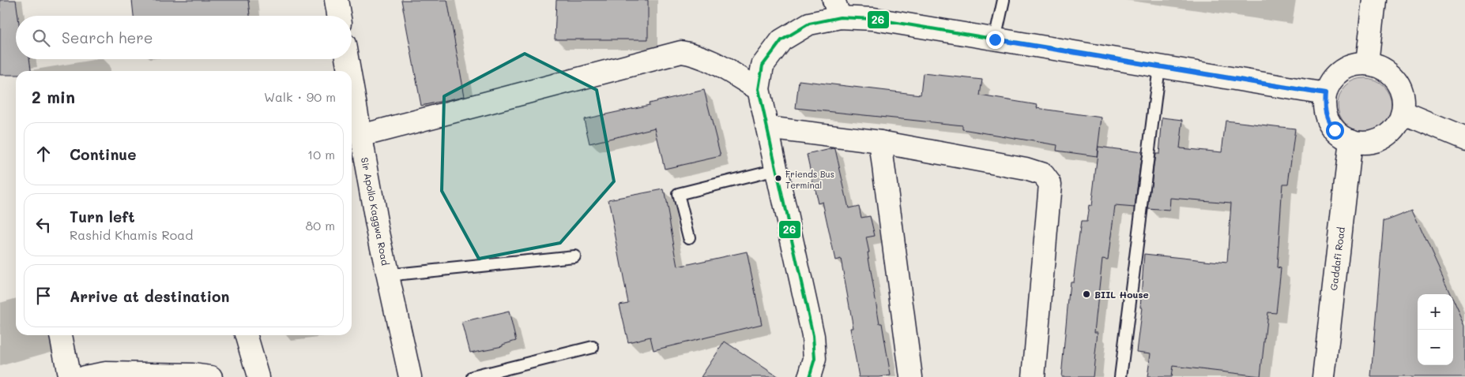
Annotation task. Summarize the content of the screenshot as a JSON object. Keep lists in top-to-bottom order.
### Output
{
  "streets": {
    "street": ["Sir Apollo Kaggwa Road", "Gaddafi Road"]
  },
  "places": ["Friends Bus Terminal", "BIIL House"],
  "lines": ["transit line 26"],
  "page": {
    "search": "Search here",
    "heading": ["2 min", "Walk · 90 m"],
    "list": [
      ["Continue", "10 m"],
      ["Turn left", "Rashid Khamis Road", "80 m"],
      "Arrive at destination"
    ],
    "map_buttons": ["+", "−"]
  }
}
